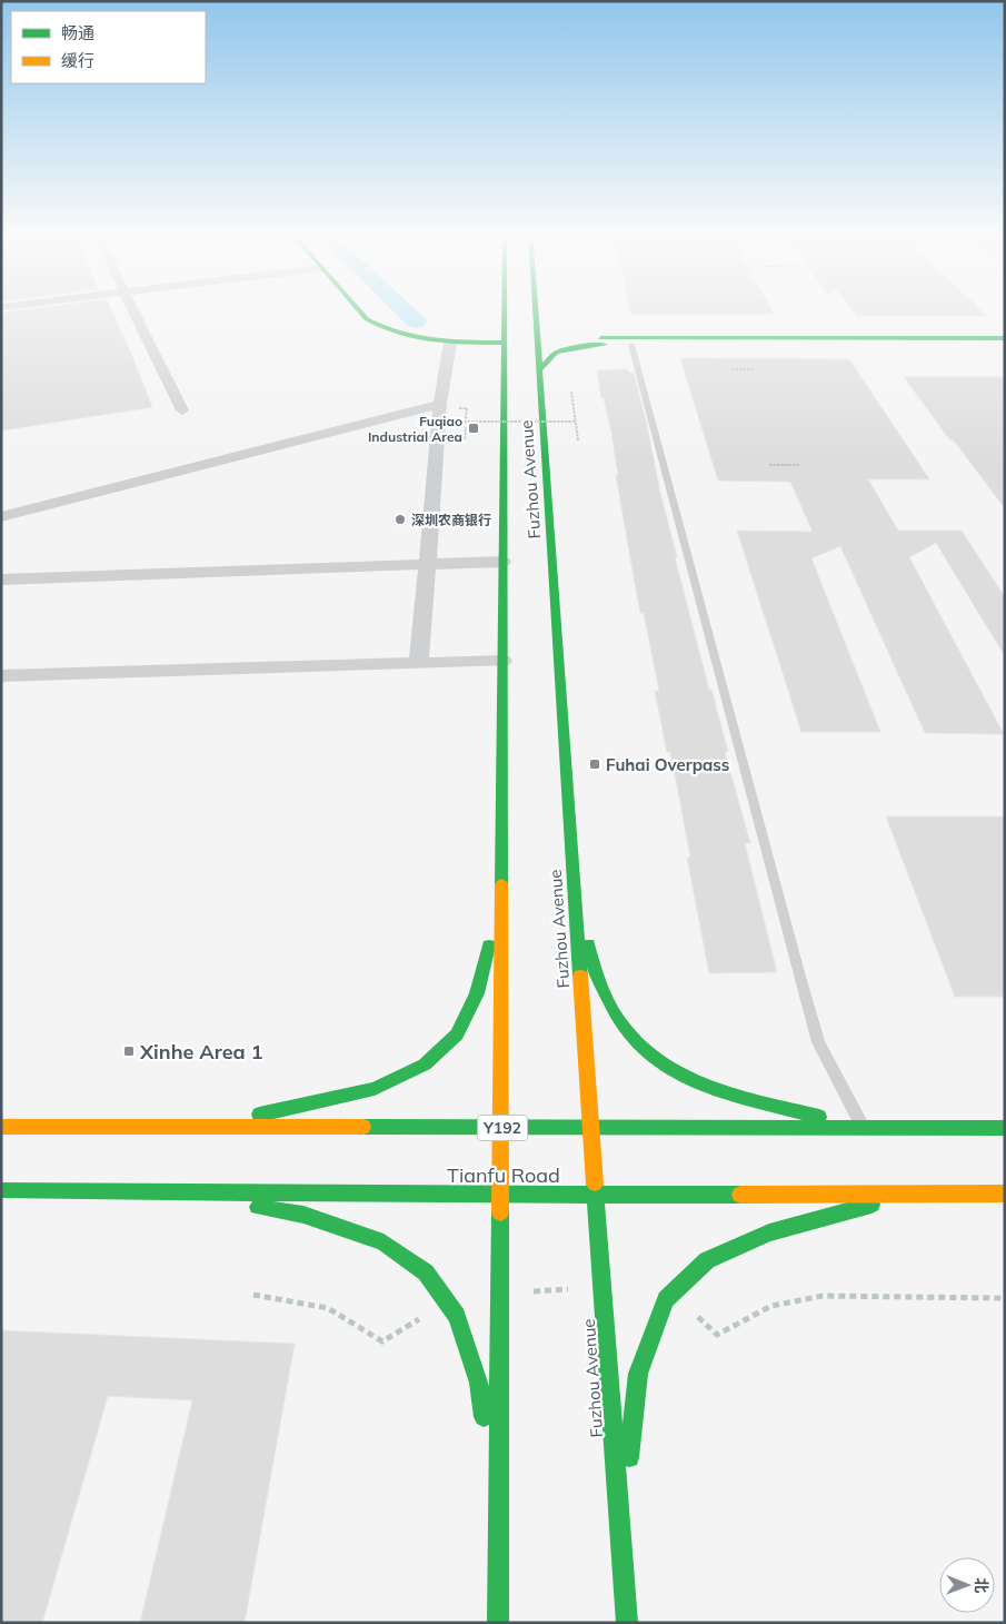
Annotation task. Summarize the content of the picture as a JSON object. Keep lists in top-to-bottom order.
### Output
{
  "streets": {
    "main road": ["Fuzhou Avenue", "Y192", "Tianfu Road"]
  },
  "crossings": [
    ["Fuzhou Avenue", "Y192"],
    ["Fuzhou Avenue", "Tianfu Road"]
  ],
  "places": {
    "transit": ["Fuqiao Industrial Area", "Fuhai Overpass", "Xinhe Area 1"],
    "other": ["深圳农商银行"]
  },
  "legend": ["畅通", "缓行"],
  "north": "right"
}
